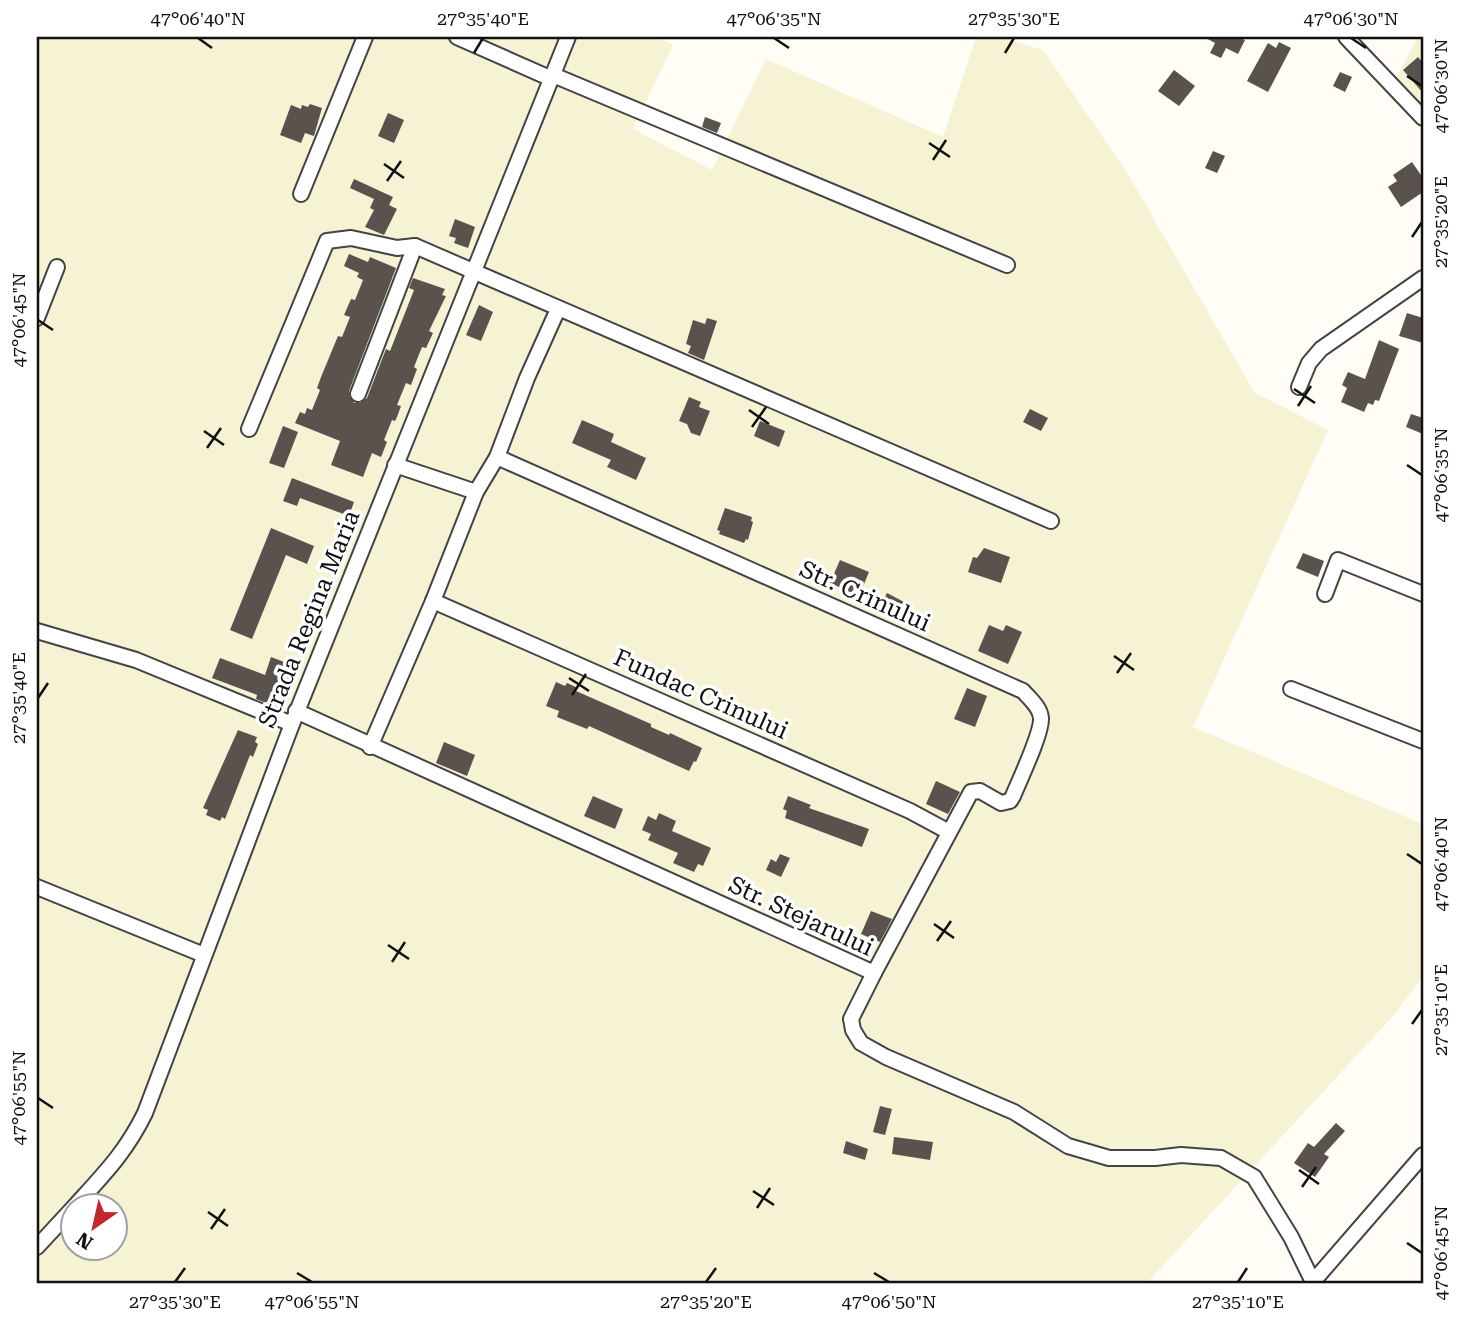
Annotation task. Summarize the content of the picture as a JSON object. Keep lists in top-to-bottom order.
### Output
{
  "streets": {
    "street": [
      "Str. Crinului",
      "Strada Regina Maria",
      "Fundac Crinului",
      "Str. Stejarului"
    ]
  },
  "crossings": [
    ["Str. Crinului", "Fundac Crinului"],
    ["Strada Regina Maria", "Str. Stejarului"]
  ],
  "north": "bottom left",
  "coordinates": [
    "47°06'40\"N",
    "27°35'40\"E",
    "47°06'35\"N",
    "27°35'30\"E",
    "47°06'30\"N",
    "27°35'20\"E",
    "47°06'45\"N",
    "27°35'10\"E",
    "47°06'55\"N",
    "47°06'50\"N"
  ]
}
